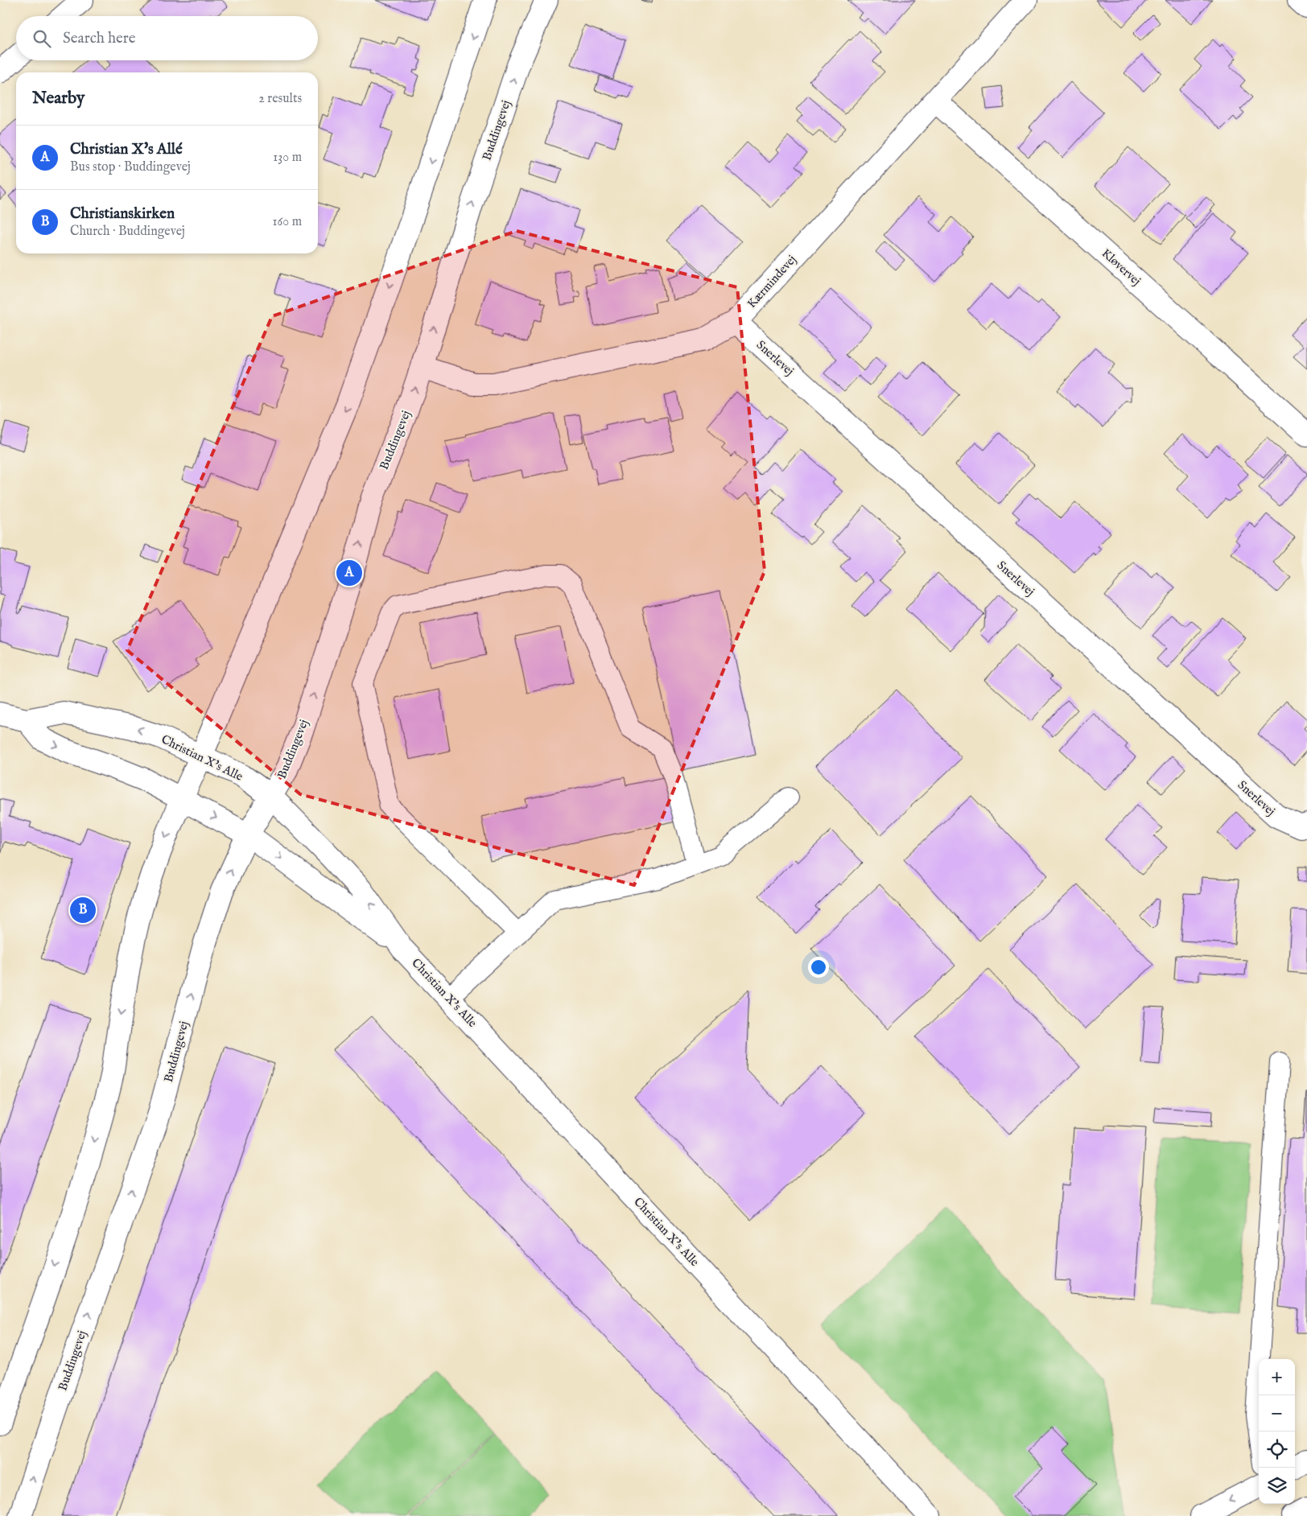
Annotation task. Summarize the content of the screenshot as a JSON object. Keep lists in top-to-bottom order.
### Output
{
  "streets": {
    "street": [
      "Buddingevej",
      "Kløvervej",
      "Kærmindevej",
      "Snerlevej",
      "Christian X's Alle"
    ]
  },
  "crossings": [
    ["Buddingevej", "Kærmindevej"],
    ["Buddingevej", "Christian X's Alle"],
    ["Kløvervej", "Kærmindevej"],
    ["Kærmindevej", "Snerlevej"]
  ],
  "page": {
    "search": "Search here",
    "heading": ["Nearby", "2 results"],
    "list": [
      {
        "mark": "A",
        "name": "Christian X's Allé",
        "note": "Bus stop · Buddingevej",
        "value": "130 m"
      },
      {
        "mark": "B",
        "name": "Christianskirken",
        "note": "Church · Buddingevej",
        "value": "160 m"
      }
    ],
    "pins": ["A", "B"],
    "map_buttons": ["+", "−"]
  }
}
